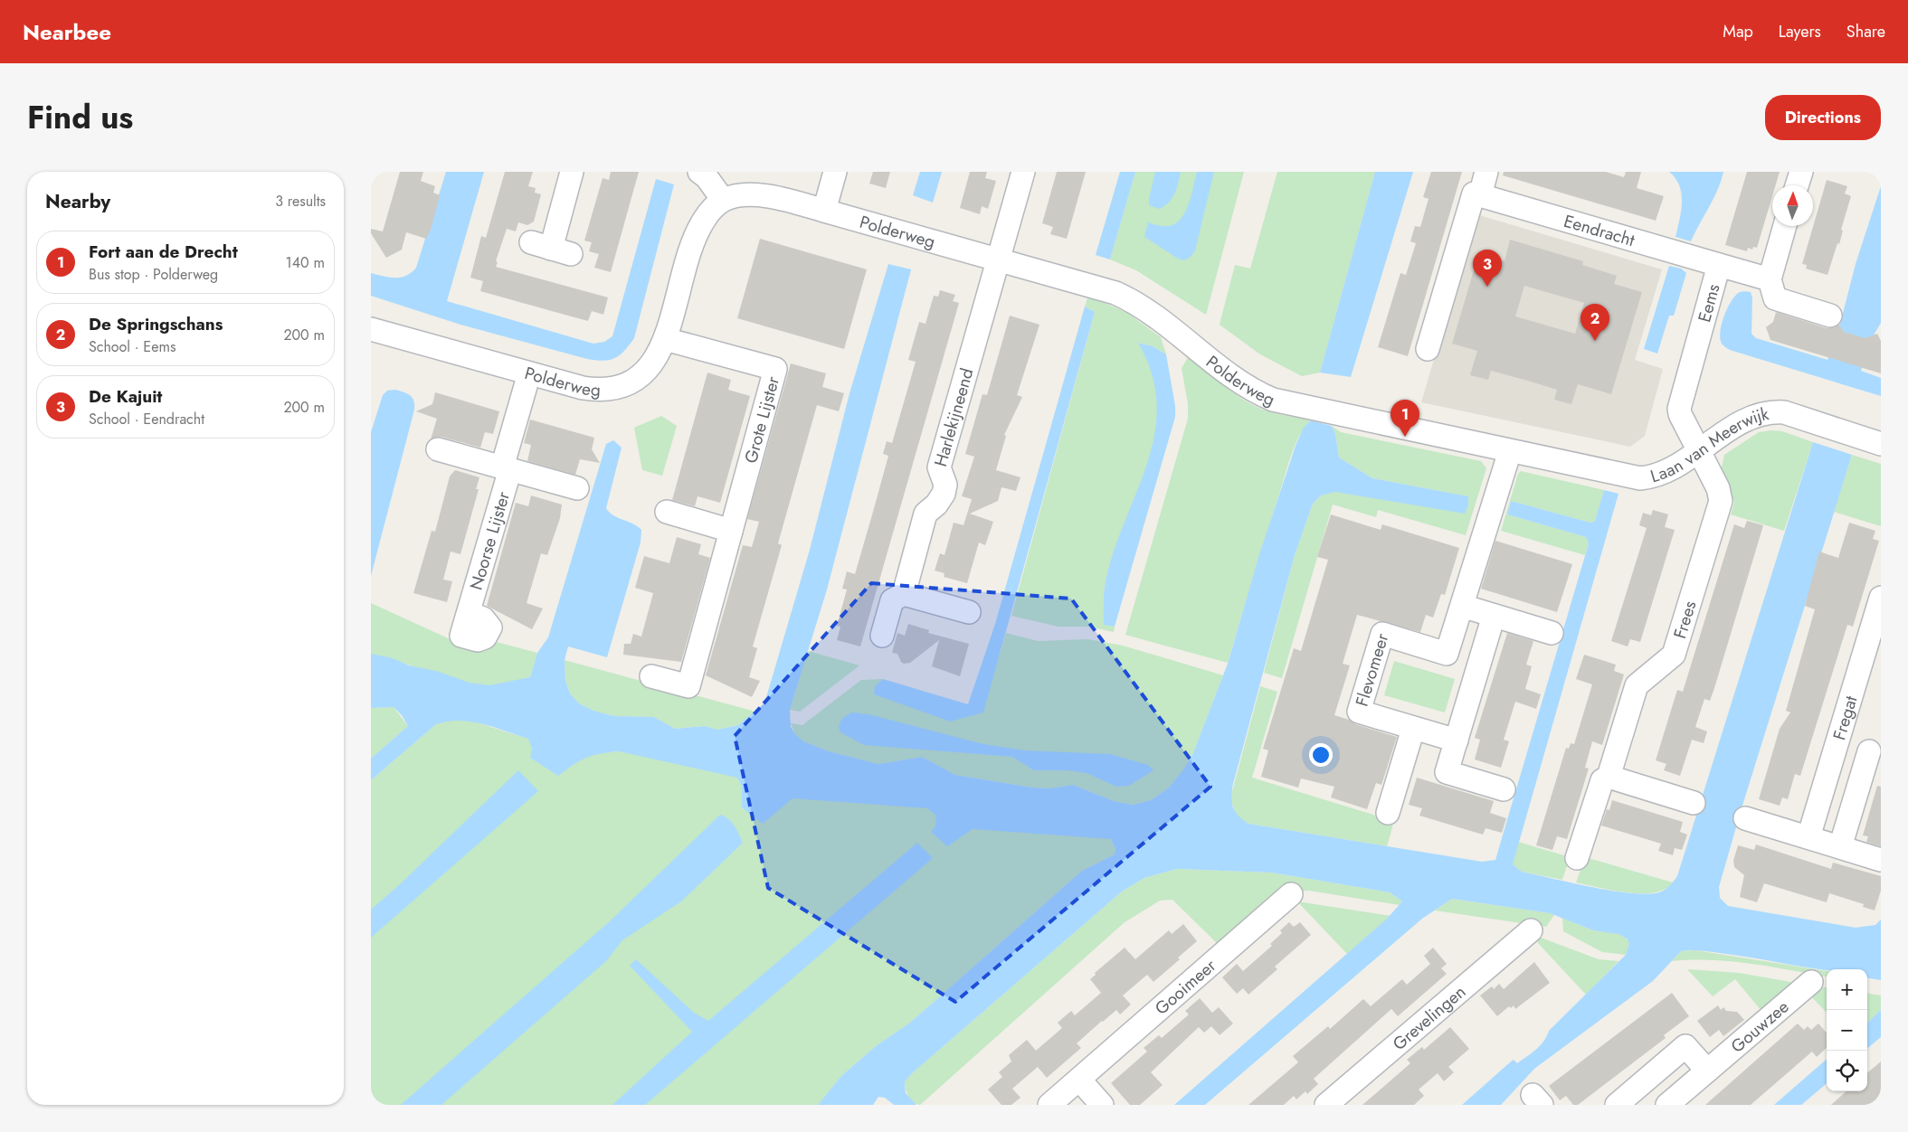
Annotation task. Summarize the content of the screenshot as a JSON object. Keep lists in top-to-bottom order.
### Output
{
  "streets": {
    "street": [
      "Eendracht",
      "Polderweg",
      "Eems",
      "Harlekijneend",
      "Grote Lijster",
      "Laan van Meerwijk",
      "Noorse Lijster",
      "Frees",
      "Flevomeer",
      "Fregat",
      "Gooimeer",
      "Grevelingen",
      "Gouwzee"
    ]
  },
  "crossings": [
    ["Eendracht", "Eems"],
    ["Polderweg", "Harlekijneend"],
    ["Polderweg", "Grote Lijster"],
    ["Polderweg", "Laan van Meerwijk"],
    ["Polderweg", "Noorse Lijster"],
    ["Polderweg", "Flevomeer"],
    ["Eems", "Laan van Meerwijk"],
    ["Eems", "Frees"],
    ["Laan van Meerwijk", "Frees"],
    ["Laan van Meerwijk", "Flevomeer"]
  ],
  "north": "top",
  "page": {
    "header": "Nearbee",
    "nav": ["Map", "Layers", "Share"],
    "title": "Find us",
    "buttons": "Directions",
    "heading": ["Nearby", "3 results"],
    "list": [
      {
        "mark": "1",
        "name": "Fort aan de Drecht",
        "note": "Bus stop · Polderweg",
        "value": "140 m"
      },
      {
        "mark": "2",
        "name": "De Springschans",
        "note": "School · Eems",
        "value": "200 m"
      },
      {
        "mark": "3",
        "name": "De Kajuit",
        "note": "School · Eendracht",
        "value": "200 m"
      }
    ],
    "pins": ["3", "2", "1"],
    "map_buttons": ["+", "−"]
  }
}
